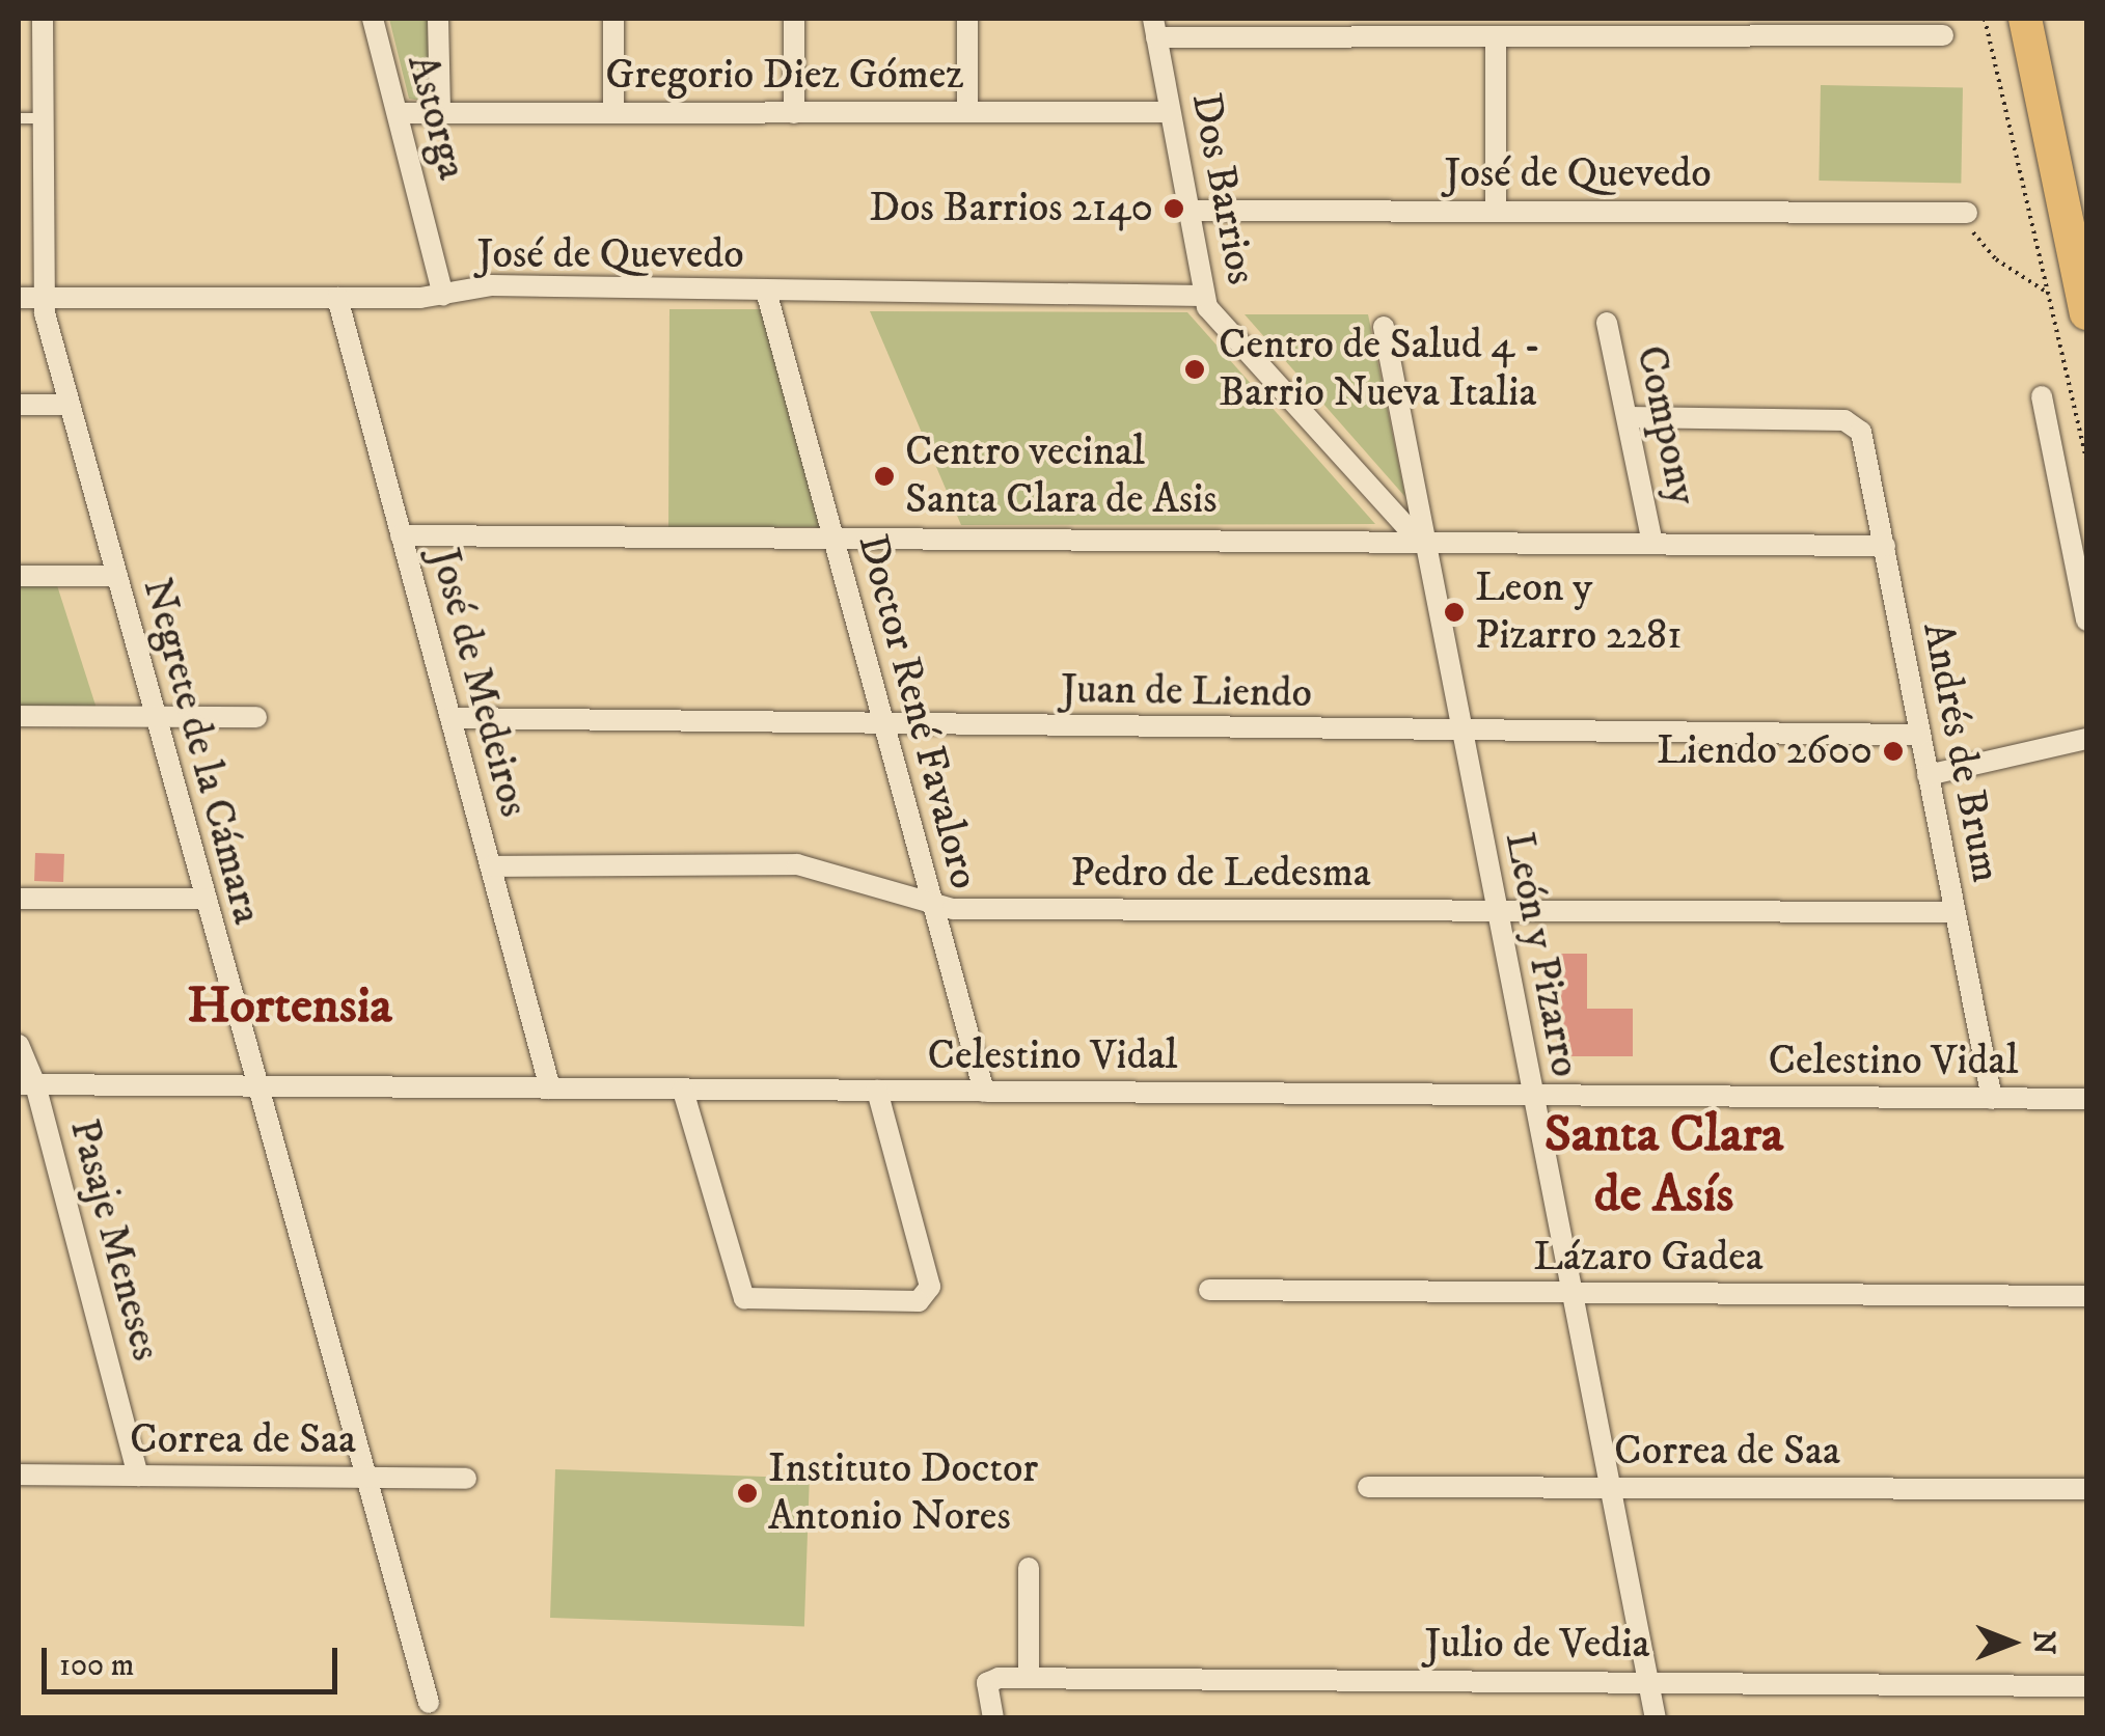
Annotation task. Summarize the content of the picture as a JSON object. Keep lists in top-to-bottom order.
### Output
{
  "streets": {
    "street": [
      "Gregorio Diez Gómez",
      "Astorga",
      "José de Quevedo",
      "Dos Barrios",
      "Compony",
      "José de Medeiros",
      "Juan de Liendo",
      "Doctor René Favaloro",
      "Negrete de la Cámara",
      "Andrés de Brum",
      "Pedro de Ledesma",
      "León y Pizarro",
      "Celestino Vidal",
      "Pasaje Meneses",
      "Lázaro Gadea",
      "Correa de Saa",
      "Julio de Vedia"
    ]
  },
  "crossings": [
    ["Gregorio Diez Gómez", "Astorga"],
    ["Gregorio Diez Gómez", "Dos Barrios"],
    ["Astorga", "José de Quevedo"],
    ["José de Quevedo", "Dos Barrios"],
    ["José de Quevedo", "José de Medeiros"],
    ["José de Quevedo", "Doctor René Favaloro"],
    ["José de Quevedo", "Negrete de la Cámara"],
    ["Dos Barrios", "León y Pizarro"],
    ["Compony", "Andrés de Brum"],
    ["José de Medeiros", "Juan de Liendo"],
    ["José de Medeiros", "Pedro de Ledesma"],
    ["José de Medeiros", "Celestino Vidal"],
    ["Juan de Liendo", "Doctor René Favaloro"],
    ["Juan de Liendo", "Andrés de Brum"],
    ["Juan de Liendo", "León y Pizarro"],
    ["Doctor René Favaloro", "Pedro de Ledesma"],
    ["Doctor René Favaloro", "Celestino Vidal"],
    ["Negrete de la Cámara", "Celestino Vidal"],
    ["Negrete de la Cámara", "Correa de Saa"],
    ["Andrés de Brum", "Pedro de Ledesma"],
    ["Andrés de Brum", "Celestino Vidal"],
    ["Pedro de Ledesma", "León y Pizarro"],
    ["León y Pizarro", "Celestino Vidal"],
    ["León y Pizarro", "Lázaro Gadea"],
    ["León y Pizarro", "Correa de Saa"],
    ["León y Pizarro", "Julio de Vedia"],
    ["Celestino Vidal", "Pasaje Meneses"],
    ["Pasaje Meneses", "Correa de Saa"]
  ],
  "districts": ["Hortensia", "Santa Clara de Asís"],
  "places": [
    "Dos Barrios 2140",
    "Centro de Salud 4 - Barrio Nueva Italia",
    "Centro vecinal Santa Clara de Asis",
    "Leon y Pizarro 2281",
    "Liendo 2600",
    "Instituto Doctor Antonio Nores"
  ],
  "scale_bar": "100 m",
  "north": "right"
}
